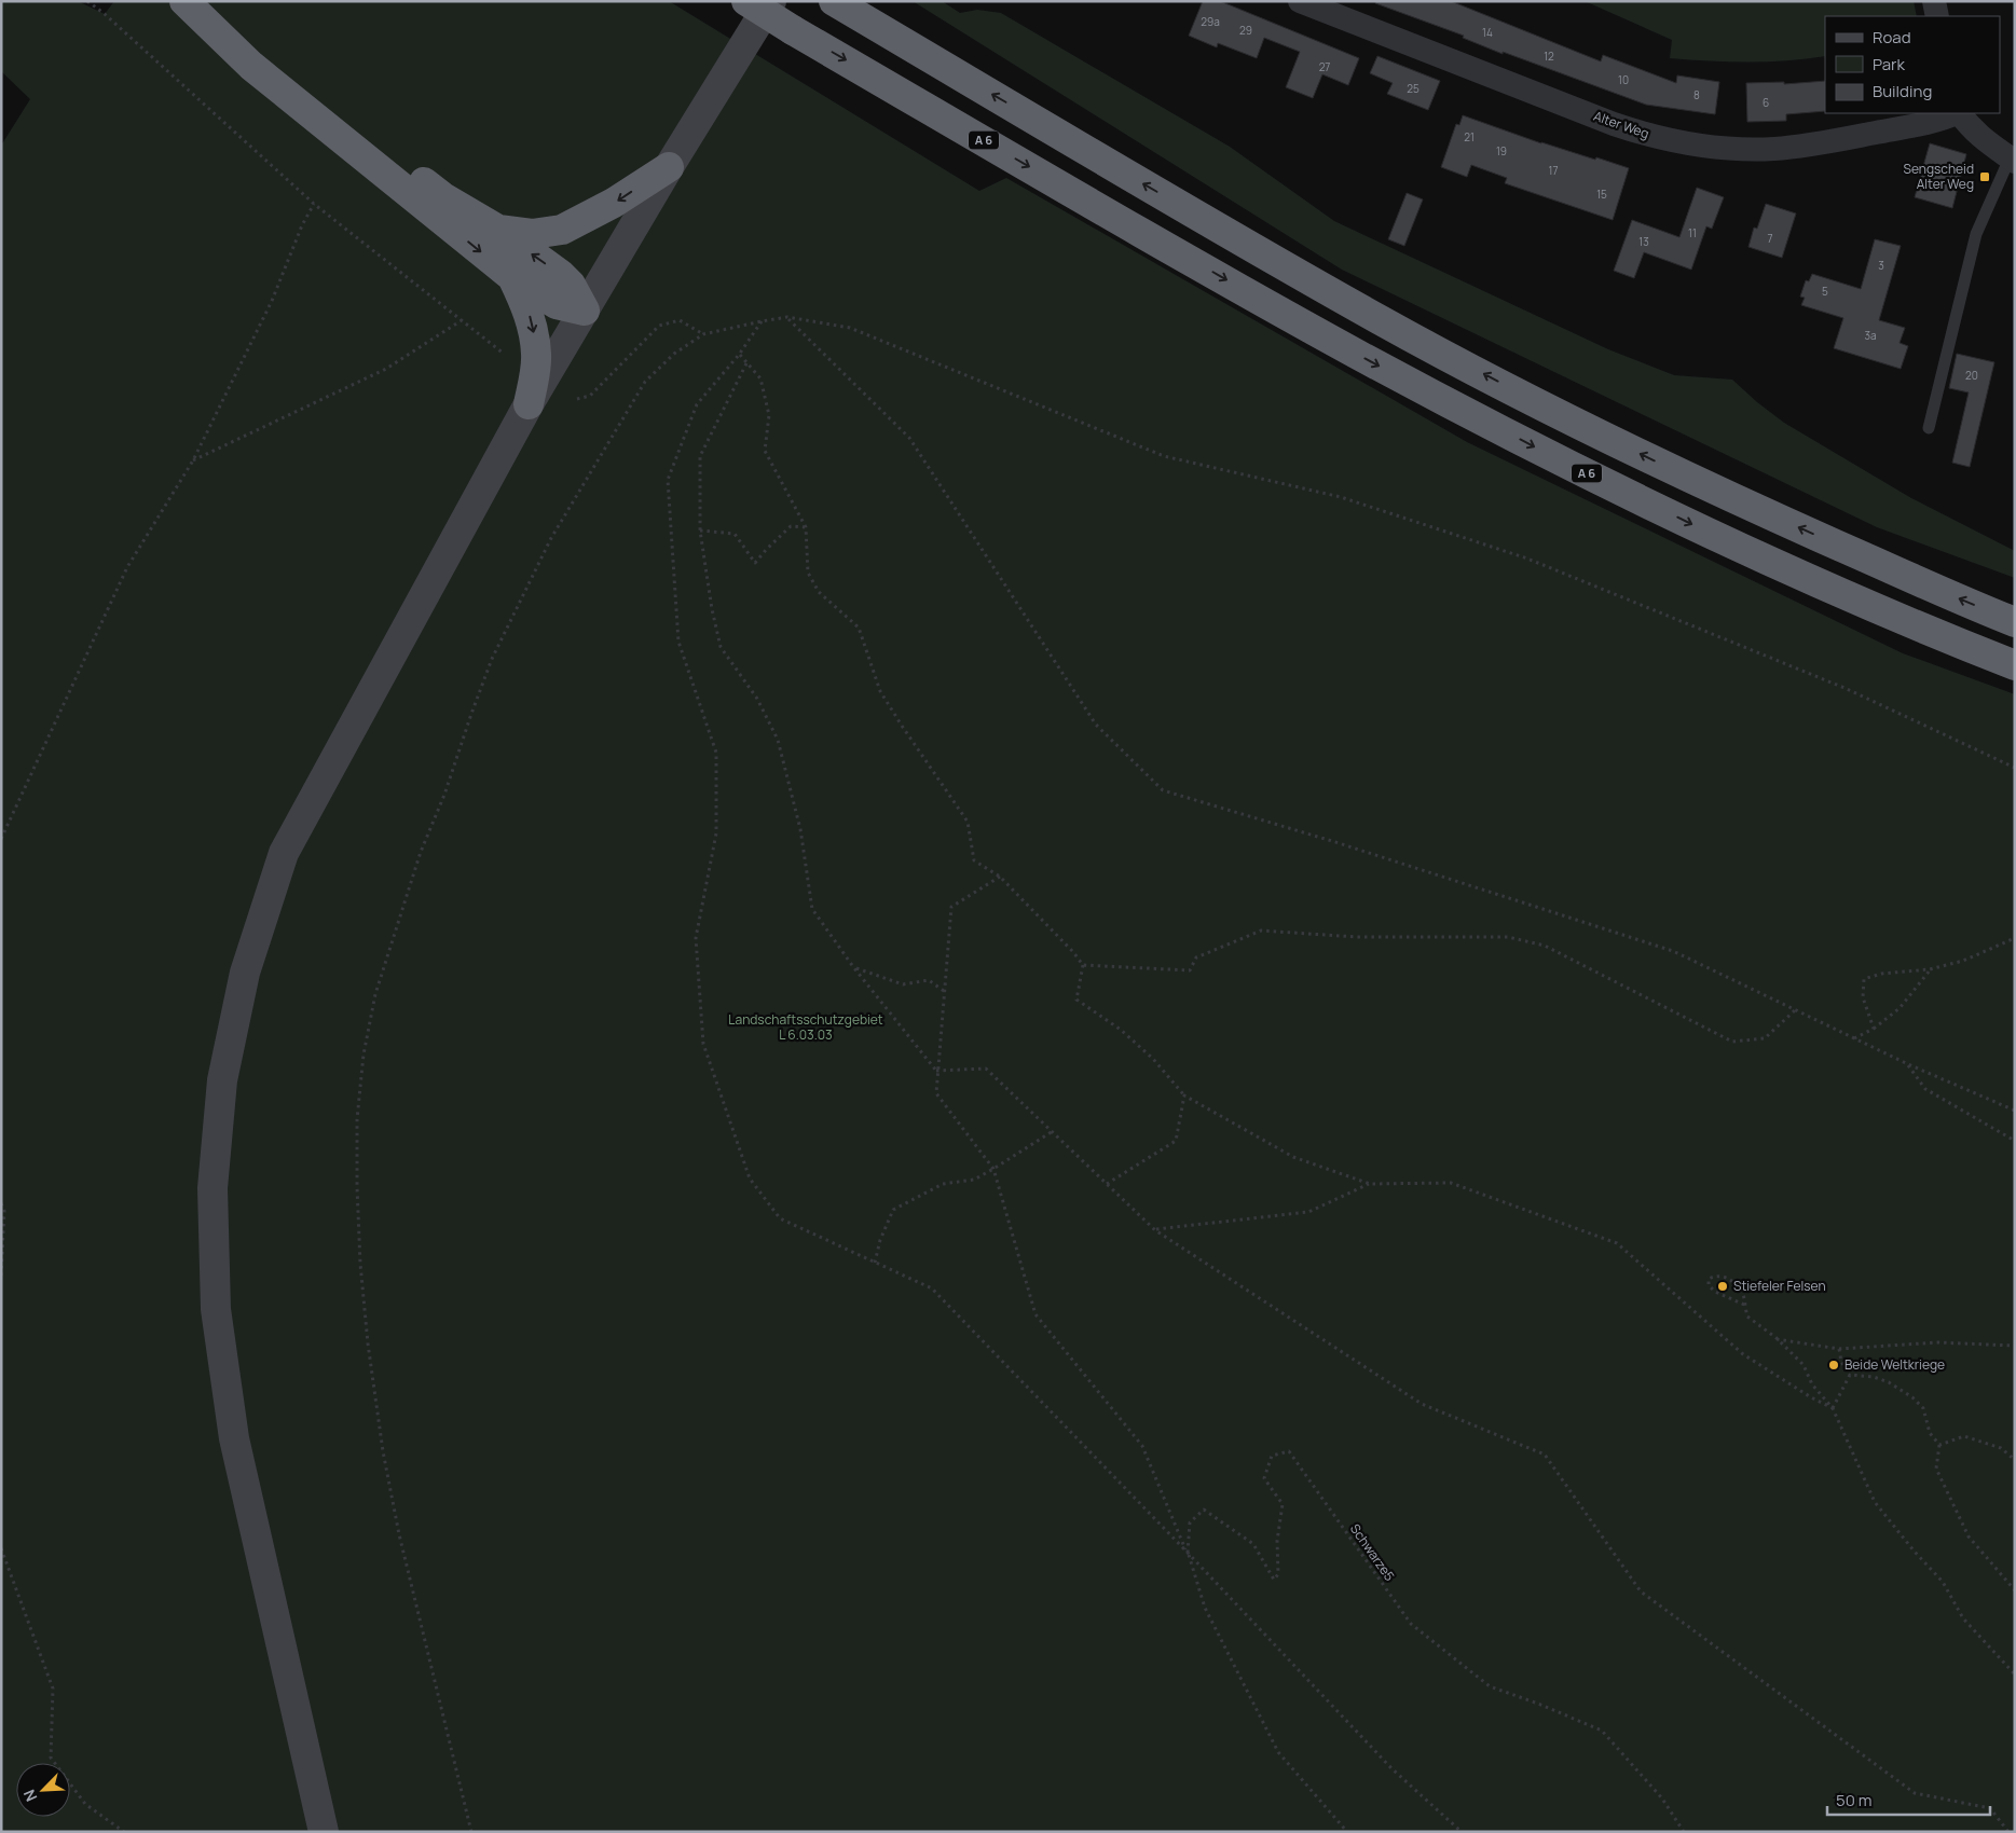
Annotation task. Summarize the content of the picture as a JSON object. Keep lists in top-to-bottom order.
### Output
{
  "streets": {
    "highway": ["A 6"],
    "street": ["Alter Weg"],
    "path": ["Schwarze5"]
  },
  "parks": ["Landschaftsschutzgebiet L 6.03.03"],
  "places": {
    "transit": ["Sengscheid Alter Weg"],
    "other": ["Stiefeler Felsen", "Beide Weltkriege"]
  },
  "house_numbers": [
    "29a",
    "29",
    "14",
    "12",
    "27",
    "10",
    "25",
    "8",
    "6",
    "21",
    "19",
    "17",
    "15",
    "11",
    "7",
    "13",
    "3",
    "5",
    "3a",
    "20"
  ],
  "legend": ["Road", "Park", "Building"],
  "scale_bar": "50 m",
  "north": "bottom left"
}
